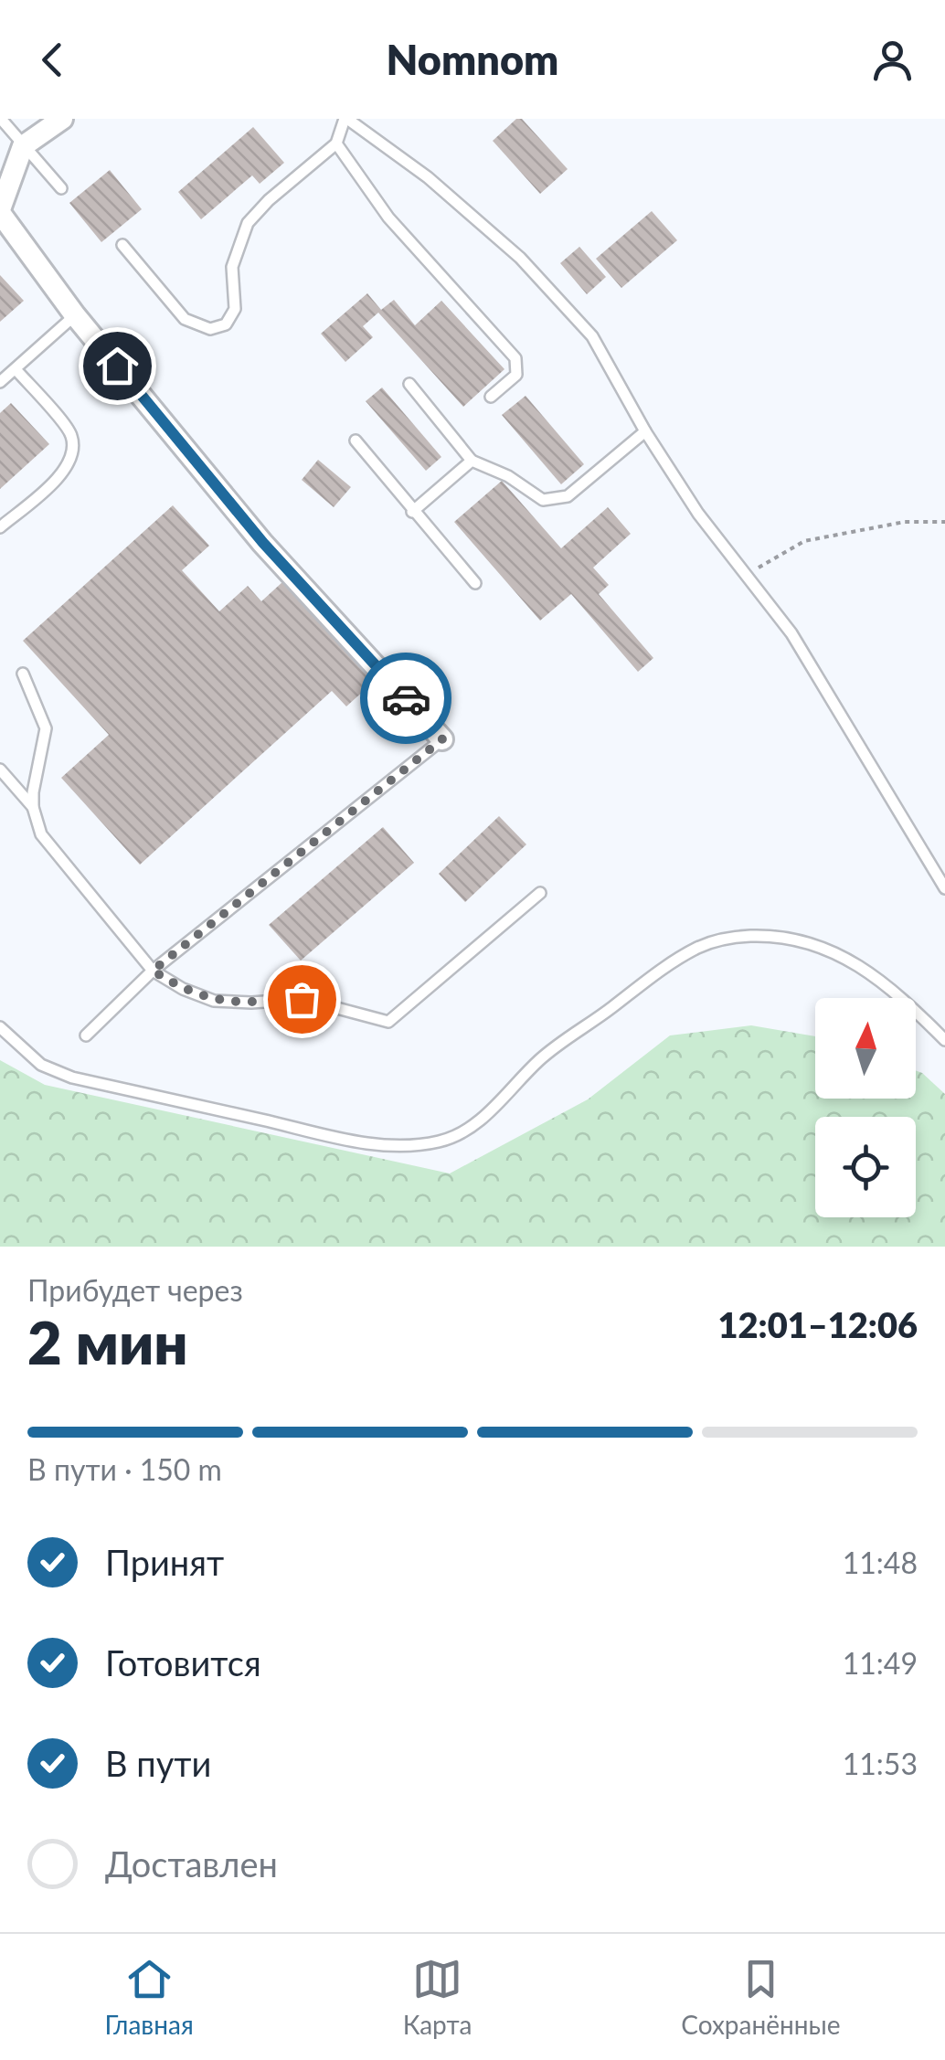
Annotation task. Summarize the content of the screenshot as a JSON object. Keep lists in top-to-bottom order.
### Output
{
  "north": "top",
  "page": {
    "header": "Nomnom",
    "heading": ["2 мин", "Прибудет через", "12:01–12:06"],
    "bar": "В пути · 150 m",
    "list": [
      ["Принят", "11:48"],
      ["Готовится", "11:49"],
      ["В пути", "11:53"],
      "Доставлен"
    ],
    "tabs": ["Главная", "Карта", "Сохранённые"]
  }
}
